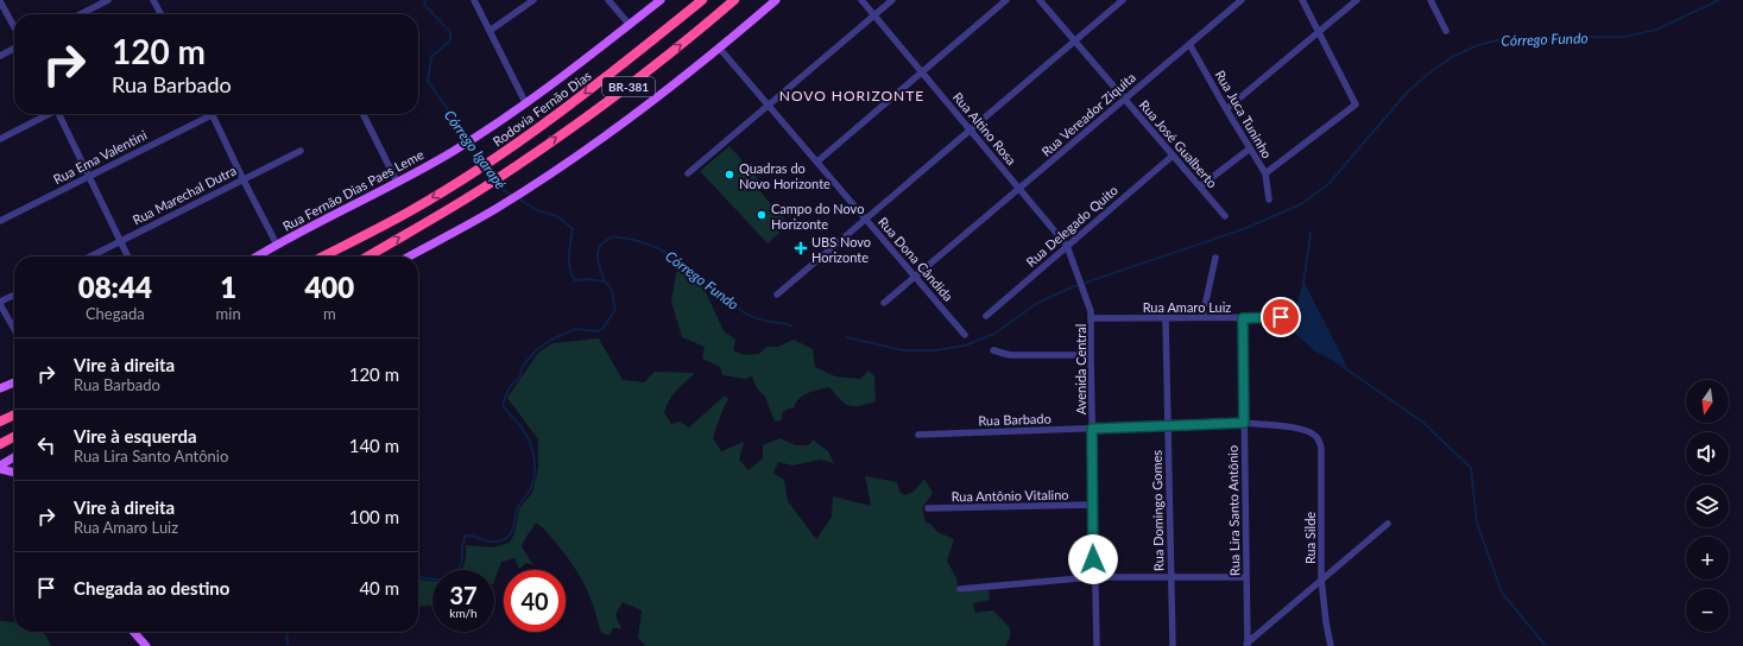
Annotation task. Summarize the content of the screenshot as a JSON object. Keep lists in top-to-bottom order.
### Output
{
  "streets": {
    "highway": ["BR-381", "Rodovia Fernão Dias"],
    "main road": ["Rua Fernão Dias Paes Leme"],
    "street": [
      "Rua Vereador Ziquita",
      "Rua Juca Tuninho",
      "Rua Altino Rosa",
      "Rua José Gualberto",
      "Rua Ema Valentini",
      "Rua Marechal Dutra",
      "Rua Delegado Quito",
      "Rua Dona Cândida",
      "Rua Amaro Luiz",
      "Avenida Central",
      "Rua Barbado",
      "Rua Antônio Vitalino",
      "Rua Domingo Gomes",
      "Rua Lira Santo Antônio",
      "Rua Silde"
    ]
  },
  "crossings": [
    ["Rua Vereador Ziquita", "Rua Juca Tuninho"],
    ["Rua Vereador Ziquita", "Rua Altino Rosa"],
    ["Rua Vereador Ziquita", "Rua José Gualberto"],
    ["Rua Vereador Ziquita", "Rua Dona Cândida"],
    ["Rua Altino Rosa", "Rua Delegado Quito"],
    ["Rua Altino Rosa", "Avenida Central"],
    ["Rua José Gualberto", "Rua Delegado Quito"],
    ["Rua Amaro Luiz", "Avenida Central"],
    ["Rua Amaro Luiz", "Rua Domingo Gomes"],
    ["Rua Amaro Luiz", "Rua Lira Santo Antônio"],
    ["Avenida Central", "Rua Barbado"],
    ["Avenida Central", "Rua Antônio Vitalino"],
    ["Rua Barbado", "Rua Domingo Gomes"],
    ["Rua Barbado", "Rua Lira Santo Antônio"],
    ["Rua Barbado", "Rua Silde"]
  ],
  "districts": ["NOVO HORIZONTE"],
  "water": ["Córrego Fundo", "Córrego Igarapé"],
  "places": {
    "other": ["Quadras do Novo Horizonte", "Campo do Novo Horizonte"],
    "health": ["UBS Novo Horizonte"]
  },
  "north": "bottom",
  "page": {
    "turn": ["120 m", "Rua Barbado"],
    "eta": [
      "08:44",
      "Chegada",
      "1",
      "min",
      "400",
      "m"
    ],
    "list": [
      {
        "name": "Vire à direita",
        "note": "Rua Barbado",
        "value": "120 m"
      },
      {
        "name": "Vire à esquerda",
        "note": "Rua Lira Santo Antônio",
        "value": "140 m"
      },
      {
        "name": "Vire à direita",
        "note": "Rua Amaro Luiz",
        "value": "100 m"
      },
      {
        "name": "Chegada ao destino",
        "value": "40 m"
      }
    ],
    "map_buttons": ["+", "−"],
    "speed": "37 km/h",
    "limit": "40"
  }
}
